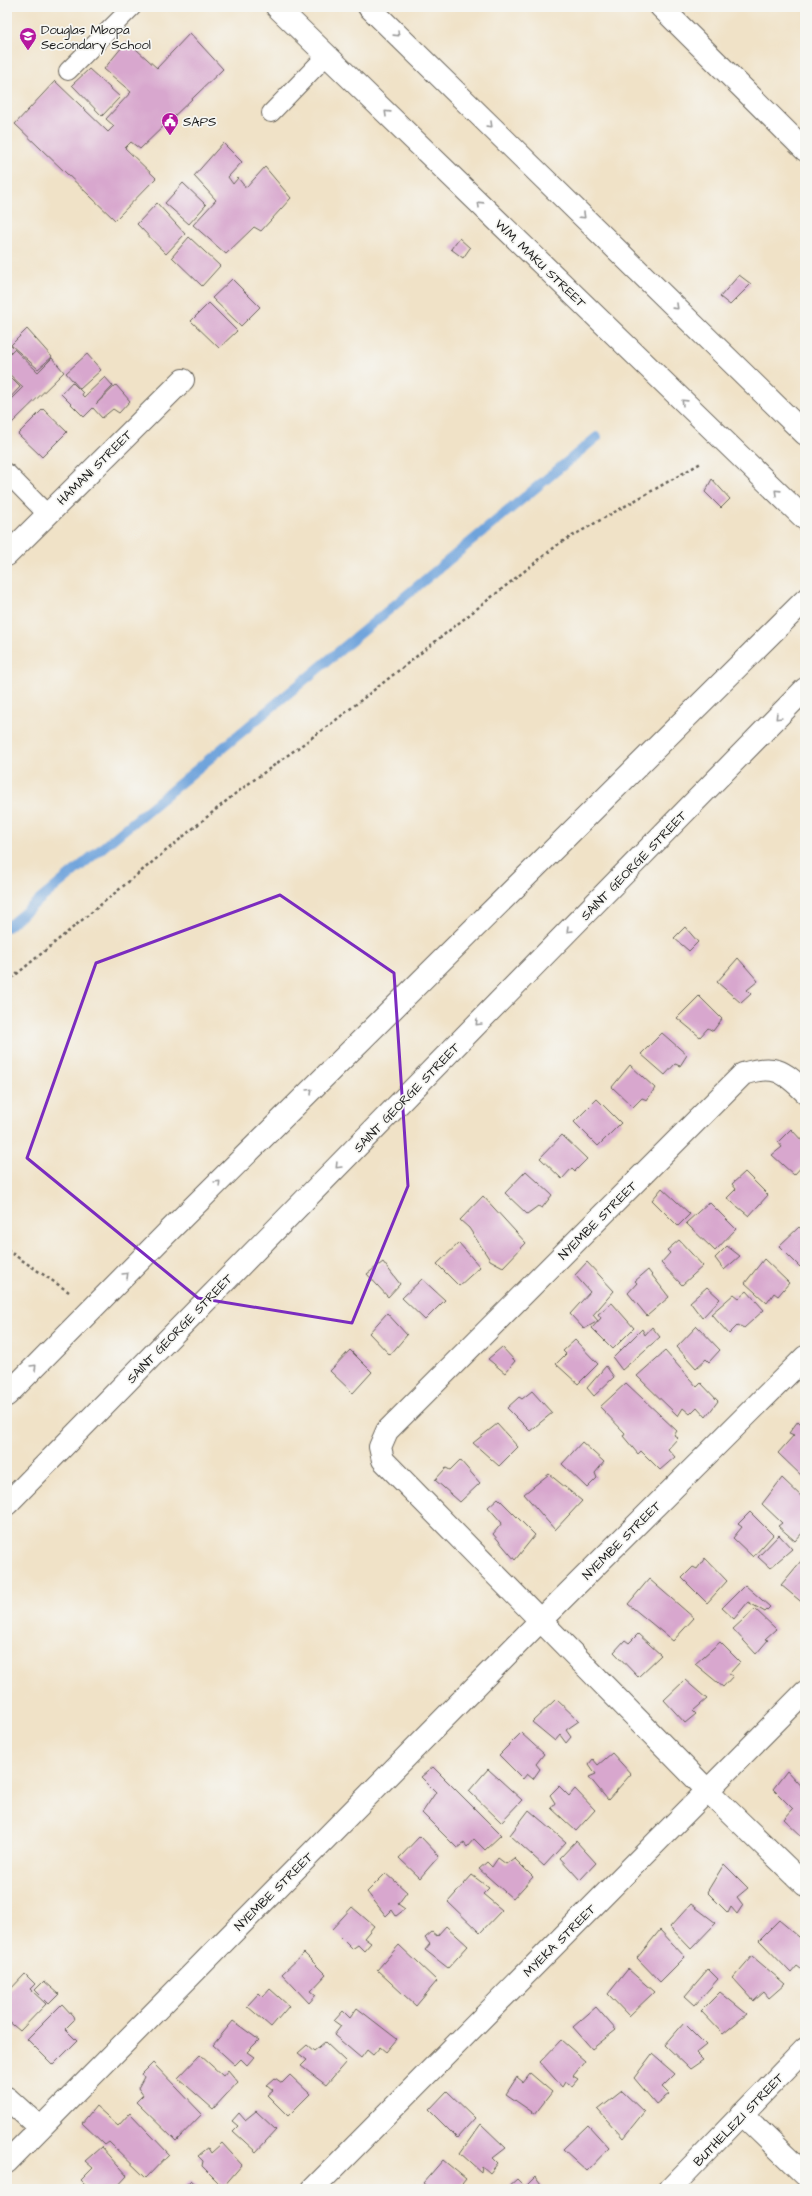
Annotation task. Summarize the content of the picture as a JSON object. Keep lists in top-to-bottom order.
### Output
{
  "streets": {
    "street": [
      "W.M. MAKU STREET",
      "HAMANI STREET",
      "SAINT GEORGE STREET",
      "NYEMBE STREET",
      "MYEKA STREET",
      "BUTHELEZI STREET"
    ]
  },
  "places": {
    "school or university": ["Douglas Mbopa Secondary School"],
    "public building": ["SAPS"]
  }
}
